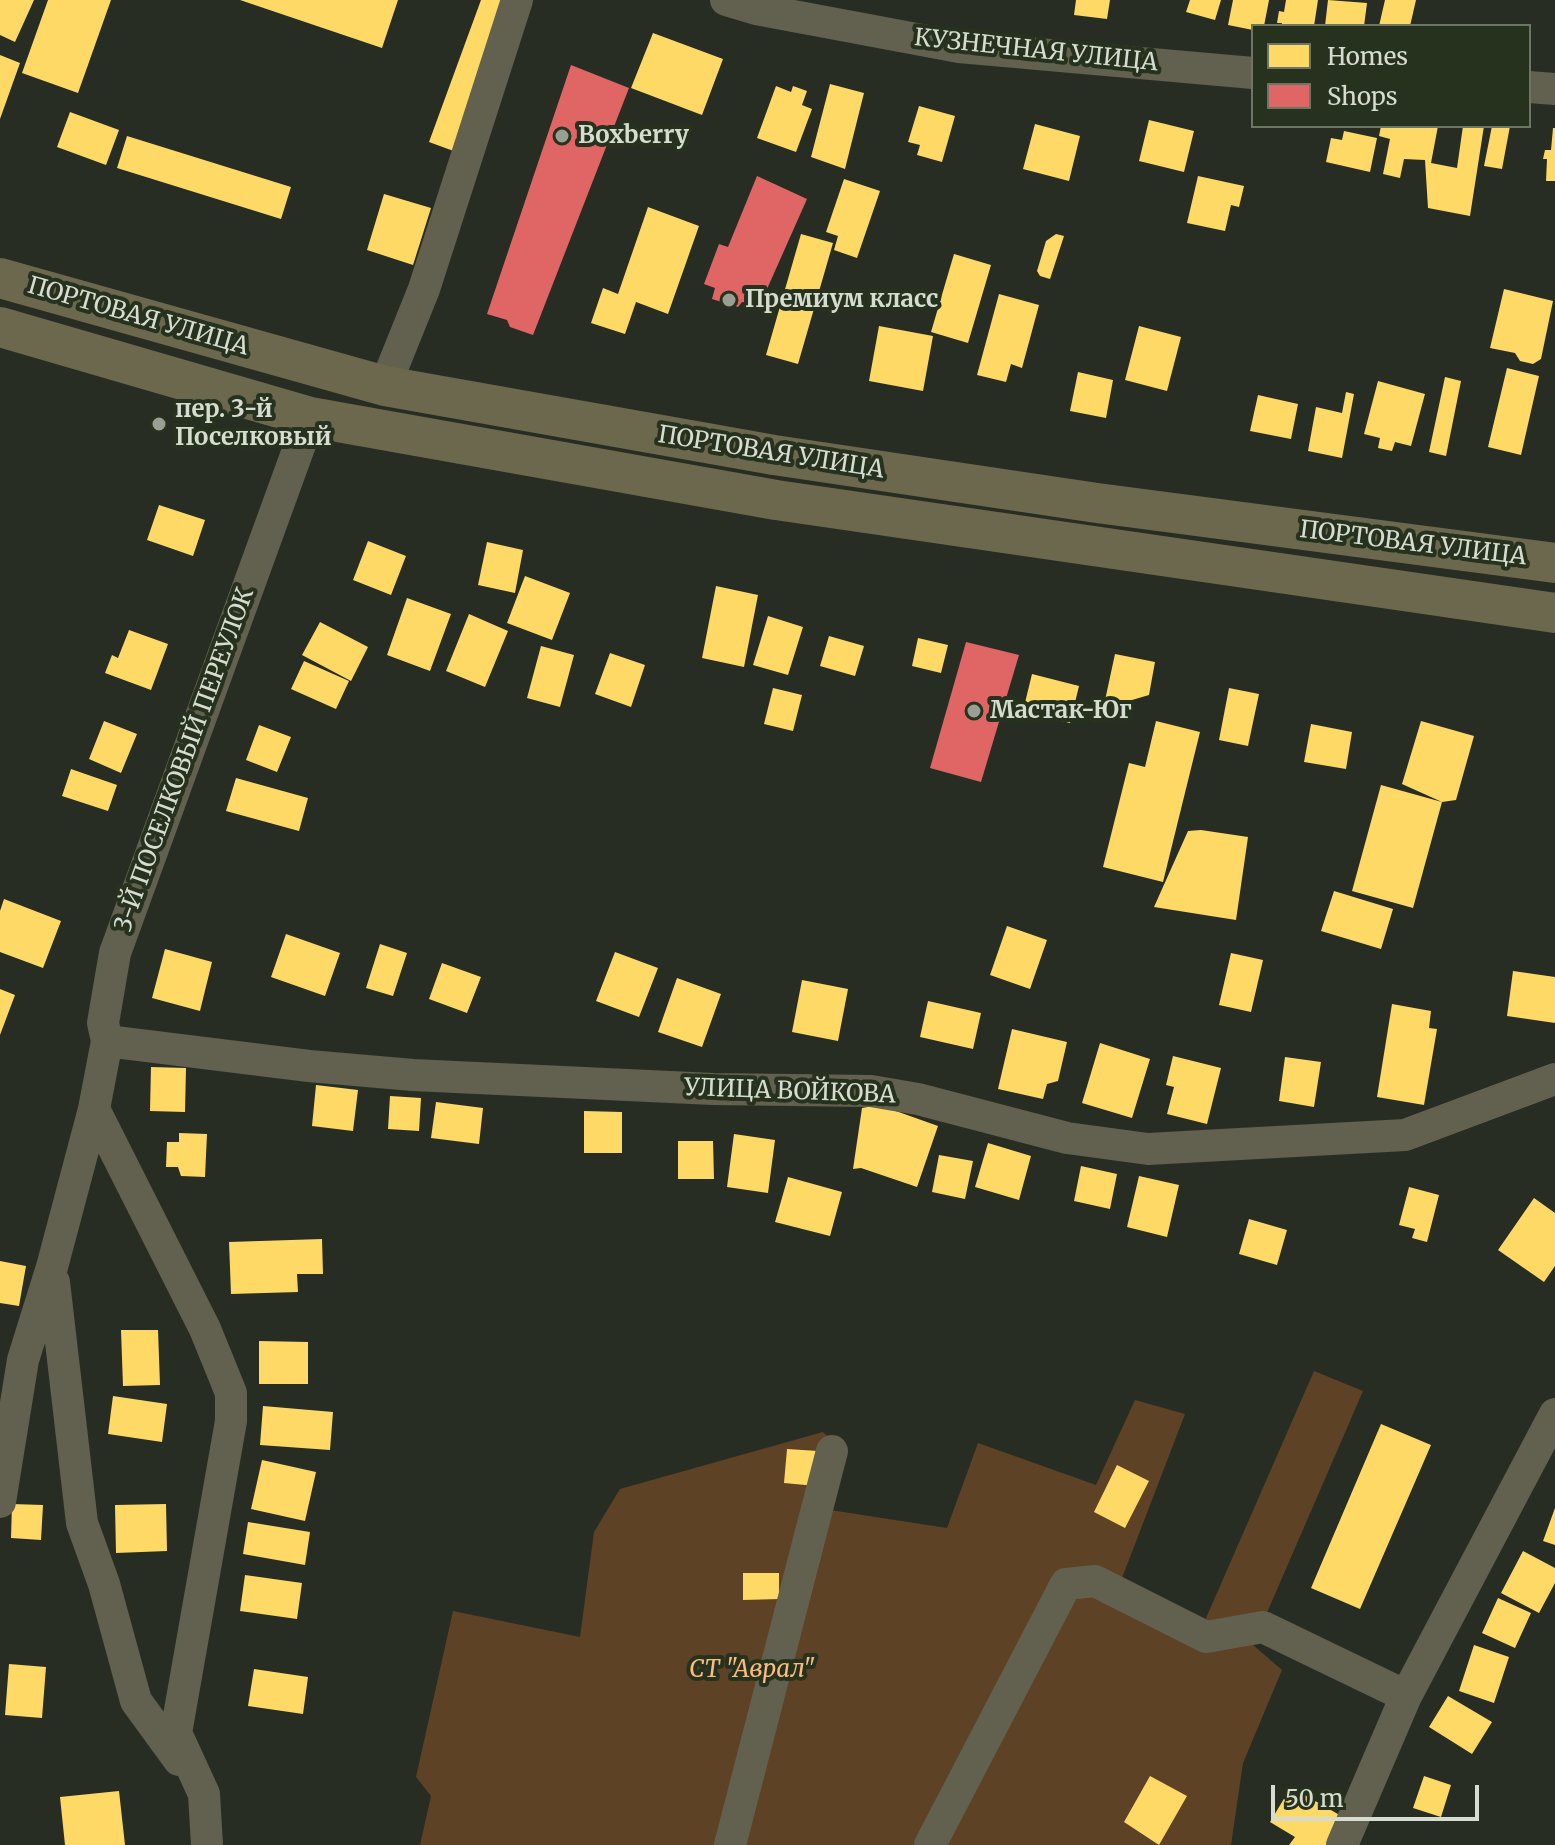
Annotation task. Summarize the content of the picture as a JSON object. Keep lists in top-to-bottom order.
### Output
{
  "streets": {
    "main road": ["ПОРТОВАЯ УЛИЦА"],
    "street": ["КУЗНЕЧНАЯ УЛИЦА", "3-Й ПОСЕЛКОВЫЙ ПЕРЕУЛОК", "УЛИЦА ВОЙКОВА"]
  },
  "crossings": [
    ["ПОРТОВАЯ УЛИЦА", "3-Й ПОСЕЛКОВЫЙ ПЕРЕУЛОК"],
    ["3-Й ПОСЕЛКОВЫЙ ПЕРЕУЛОК", "УЛИЦА ВОЙКОВА"]
  ],
  "parks": ["СТ \"Аврал\""],
  "places": [
    "Boxberry",
    "Премиум класс",
    "пер. 3-й Поселковый",
    "Мастак-Юг"
  ],
  "legend": ["Homes", "Shops"],
  "scale_bar": "50 m"
}
